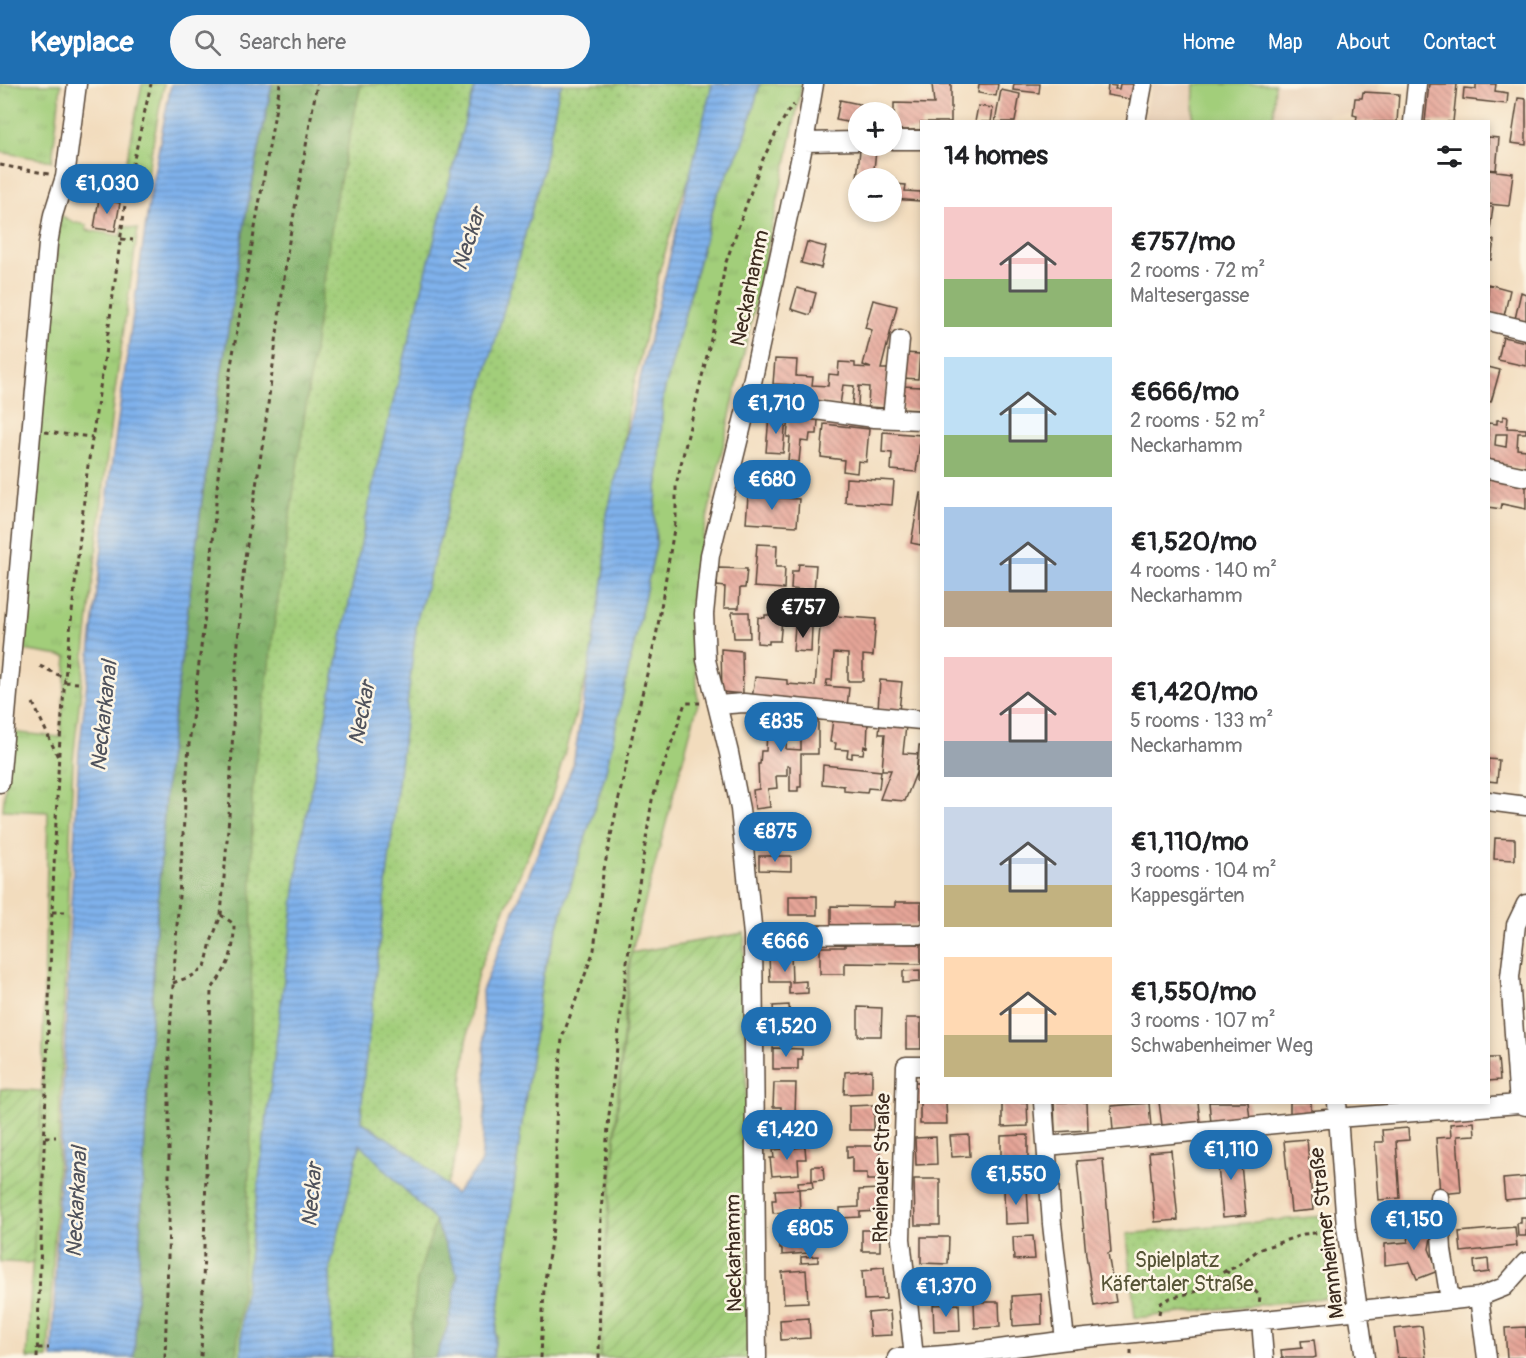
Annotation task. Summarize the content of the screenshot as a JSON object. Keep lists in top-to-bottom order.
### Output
{
  "streets": {
    "street": ["Neckarhamm", "Rheinauer Straße", "Mannheimer Straße"]
  },
  "water": ["Neckar", "Neckarkanal"],
  "parks": ["Spielplatz Käfertaler Straße"],
  "page": {
    "header": "Keyplace",
    "search": "Search here",
    "nav": [
      "Home",
      "Map",
      "About",
      "Contact"
    ],
    "map_buttons": ["+", "−"],
    "heading": "14 homes",
    "price": [
      "€1,030",
      "€1,710",
      "€680",
      "€757",
      "€835",
      "€875",
      "€666",
      "€1,520",
      "€1,420",
      "€1,110",
      "€1,550",
      "€1,150",
      "€805",
      "€1,370"
    ],
    "list": [
      {
        "name": "€757/mo",
        "note": "2 rooms · 72 m² · Maltesergasse"
      },
      {
        "name": "€666/mo",
        "note": "2 rooms · 52 m² · Neckarhamm"
      },
      {
        "name": "€1,520/mo",
        "note": "4 rooms · 140 m² · Neckarhamm"
      },
      {
        "name": "€1,420/mo",
        "note": "5 rooms · 133 m² · Neckarhamm"
      },
      {
        "name": "€1,110/mo",
        "note": "3 rooms · 104 m² · Kappesgärten"
      },
      {
        "name": "€1,550/mo",
        "note": "3 rooms · 107 m² · Schwabenheimer Weg"
      }
    ]
  }
}
